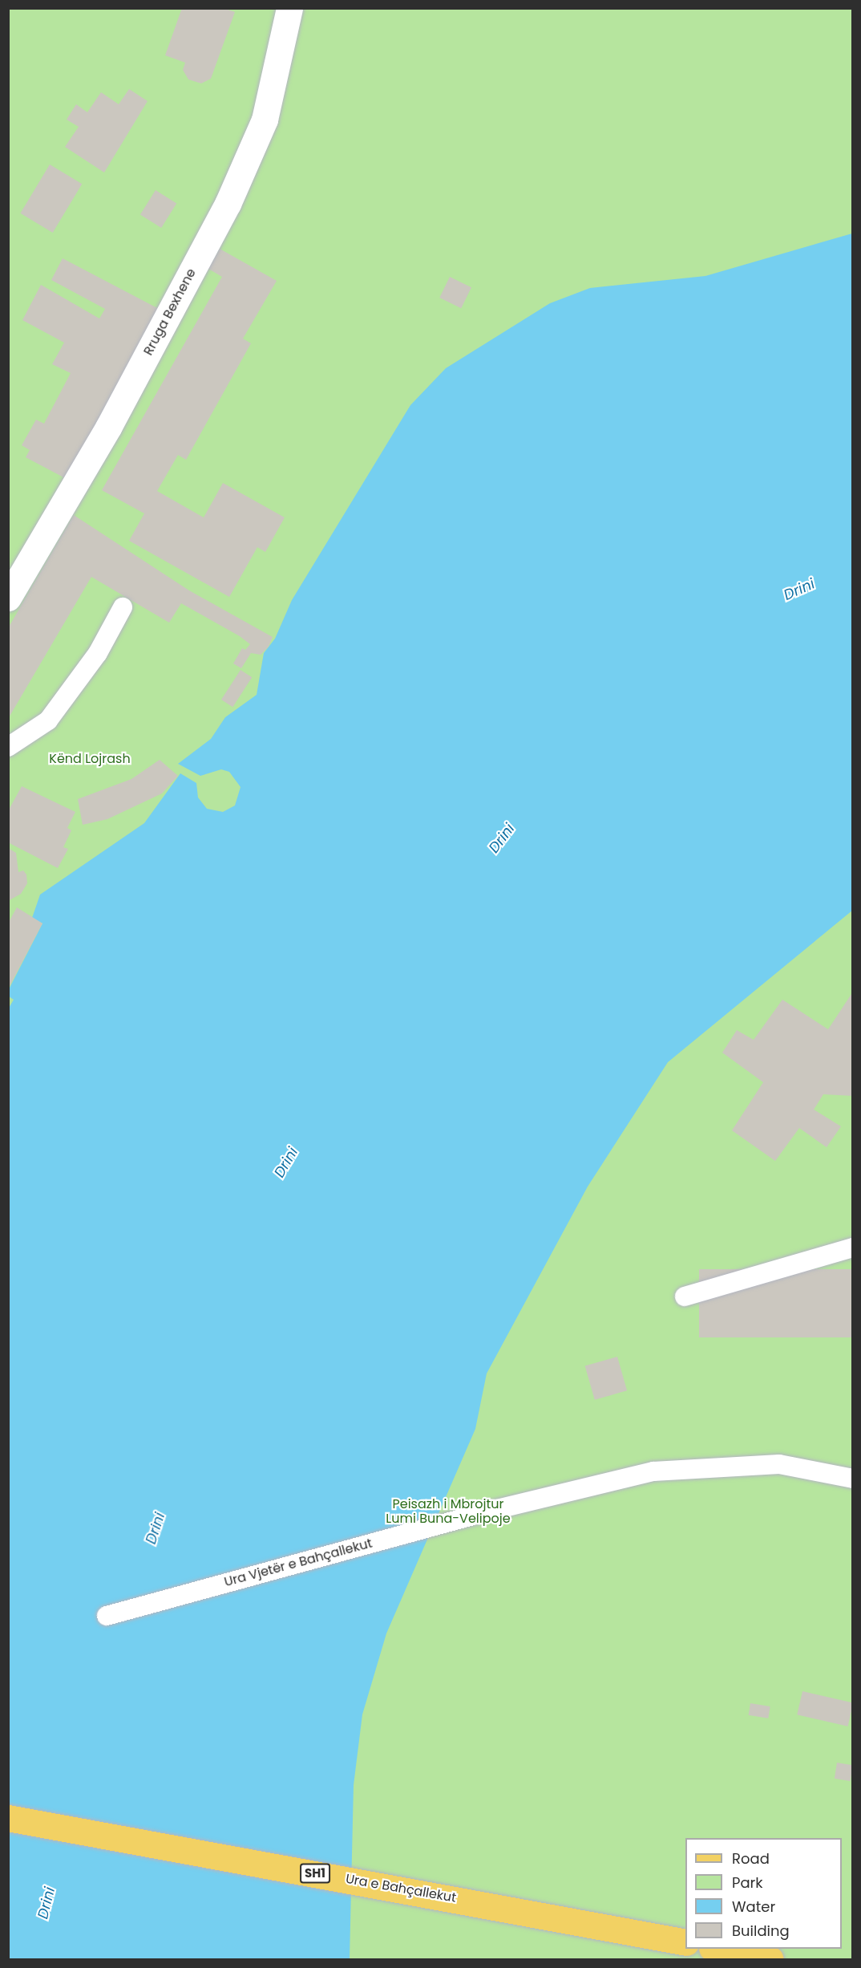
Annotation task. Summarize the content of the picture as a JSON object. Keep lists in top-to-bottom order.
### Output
{
  "streets": {
    "main road": ["SH1", "Ura e Bahçallekut"],
    "street": ["Rruga Bexhene"],
    "lane": ["Ura Vjetër e Bahçallekut"]
  },
  "water": ["Drini"],
  "parks": ["Kënd Lojrash", "Peisazh i Mbrojtur Lumi Buna-Velipoje"],
  "legend": [
    "Road",
    "Park",
    "Water",
    "Building"
  ]
}
